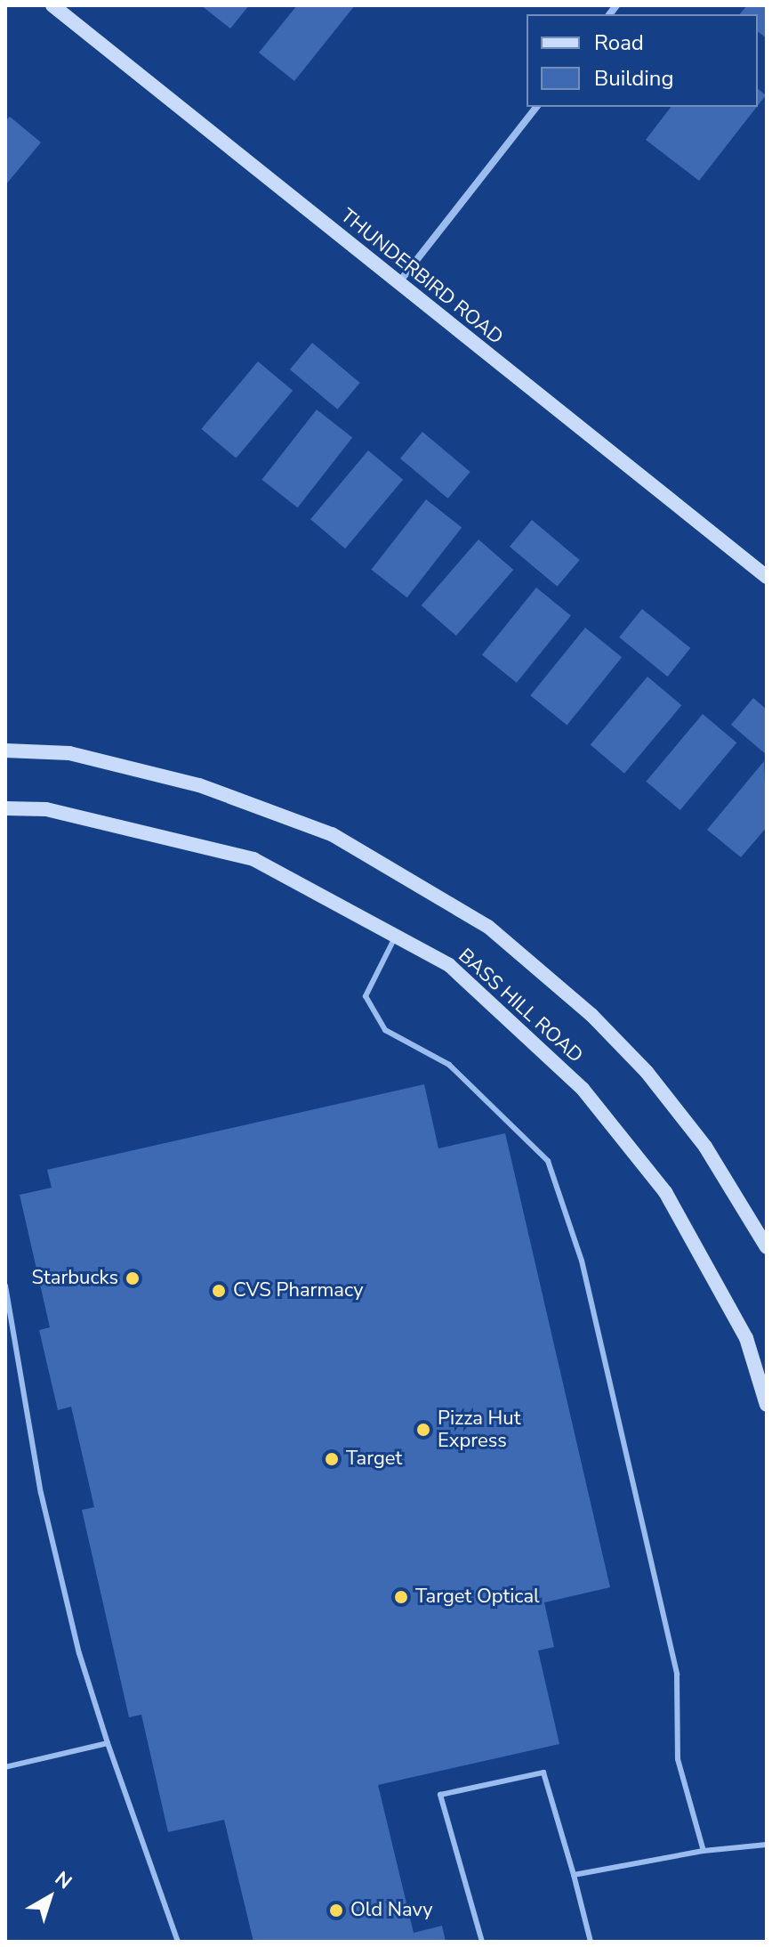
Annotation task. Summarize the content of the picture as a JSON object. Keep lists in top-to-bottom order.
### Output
{
  "streets": {
    "main road": ["THUNDERBIRD ROAD", "BASS HILL ROAD"]
  },
  "places": [
    "Starbucks",
    "CVS Pharmacy",
    "Pizza Hut Express",
    "Target",
    "Target Optical",
    "Old Navy"
  ],
  "legend": ["Road", "Building"],
  "north": "top right"
}
